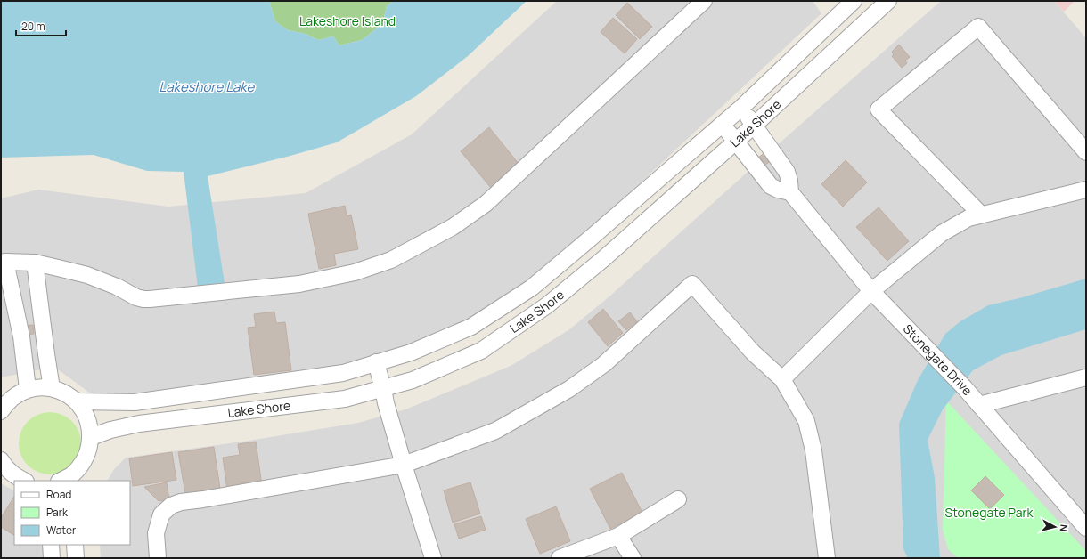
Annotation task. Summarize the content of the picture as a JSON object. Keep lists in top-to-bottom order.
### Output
{
  "streets": {
    "street": ["Lake Shore", "Stonegate Drive"]
  },
  "water": ["Lakeshore Lake"],
  "parks": ["Lakeshore Island", "Stonegate Park"],
  "legend": ["Road", "Park", "Water"],
  "scale_bar": "20 m",
  "north": "right"
}
